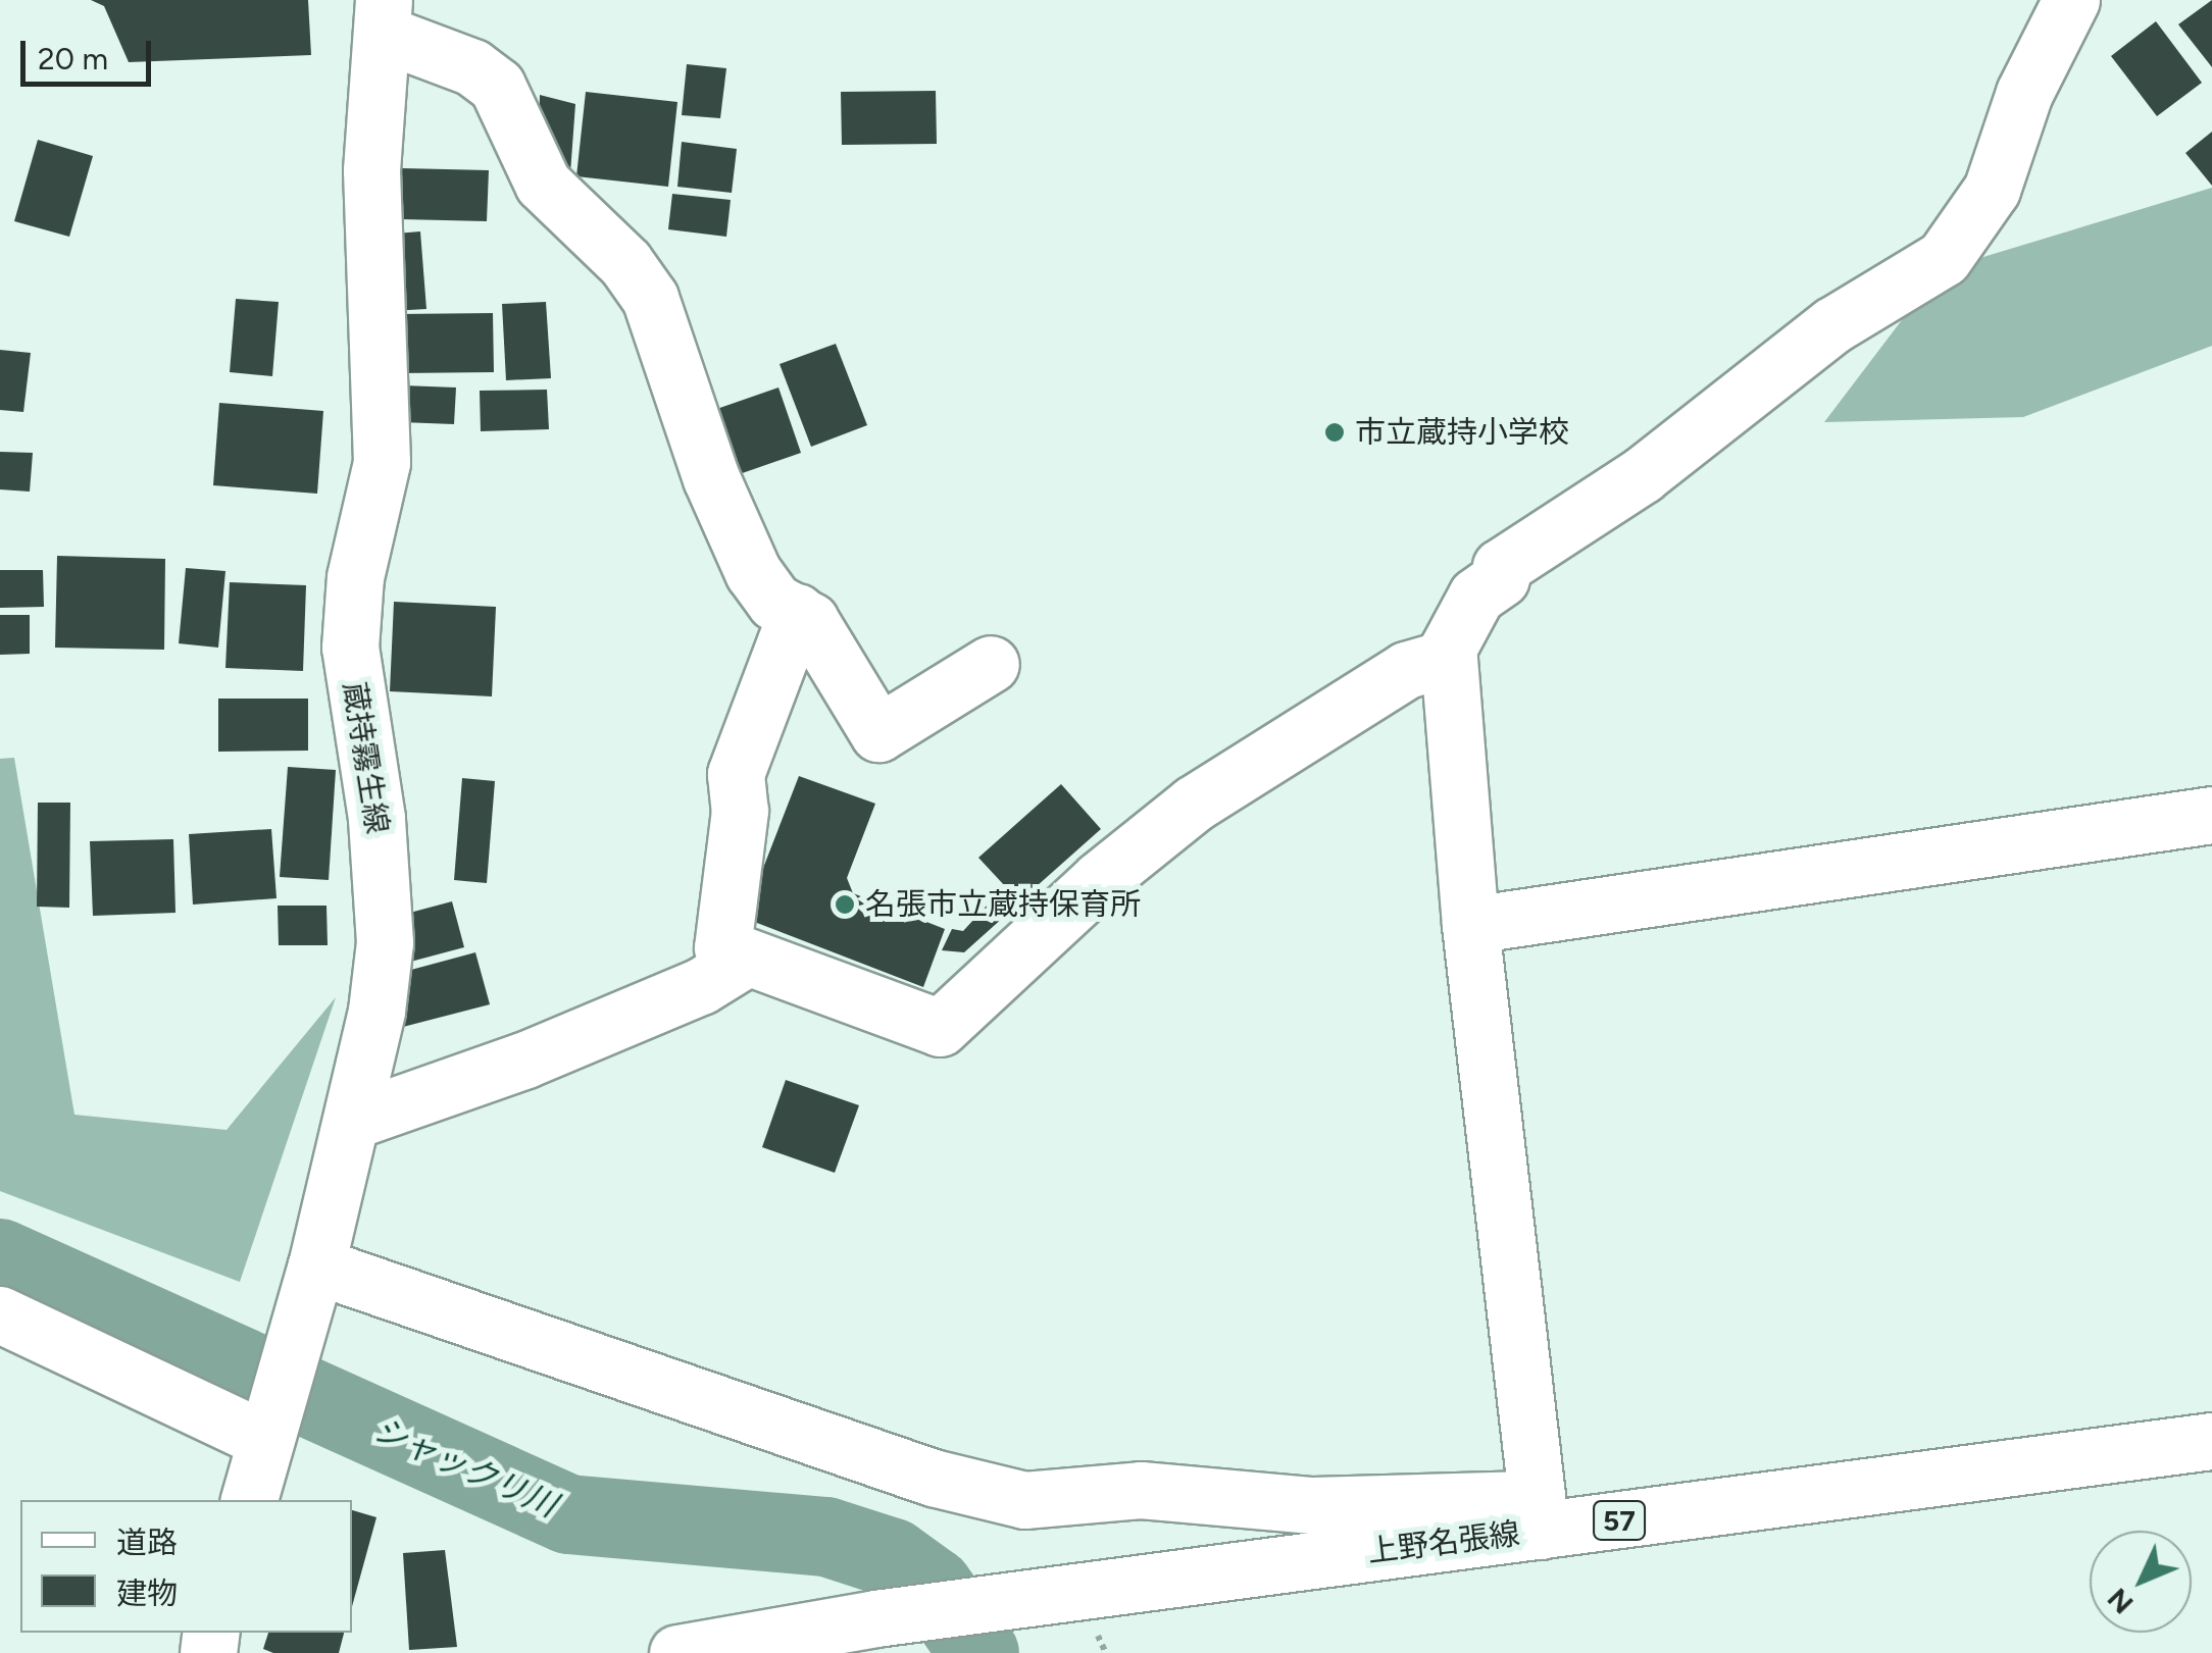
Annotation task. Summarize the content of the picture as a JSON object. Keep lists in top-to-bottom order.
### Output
{
  "streets": {
    "street": ["蔵持霧生線", "57", "上野名張線"]
  },
  "water": ["シャックリ川"],
  "places": ["市立蔵持小学校", "名張市立蔵持保育所"],
  "legend": ["道路", "建物"],
  "scale_bar": "20 m",
  "north": "bottom left"
}
